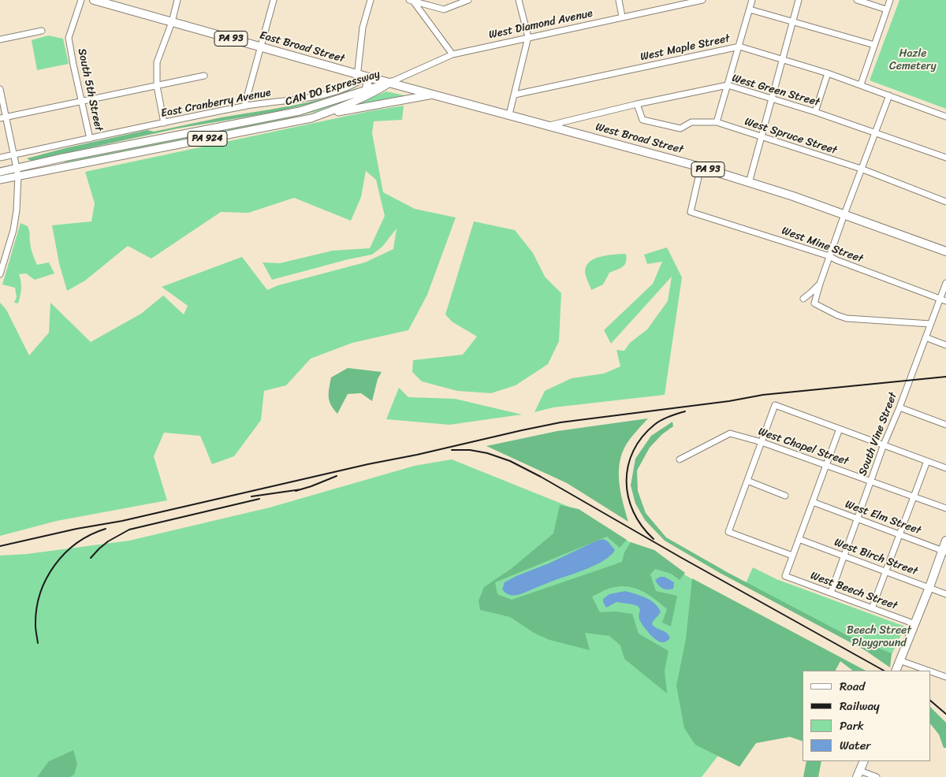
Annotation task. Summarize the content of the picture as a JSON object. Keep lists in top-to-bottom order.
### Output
{
  "streets": {
    "highway": ["PA 93", "East Broad Street", "West Broad Street"],
    "main road": ["CAN DO Expressway", "PA 924"],
    "street": [
      "West Diamond Avenue",
      "West Maple Street",
      "South 5th Street",
      "West Green Street",
      "East Cranberry Avenue",
      "West Spruce Street",
      "West Mine Street",
      "South Vine Street",
      "West Chapel Street",
      "West Elm Street",
      "West Birch Street",
      "West Beech Street"
    ]
  },
  "crossings": [
    ["West Diamond Avenue", "East Broad Street"],
    ["West Diamond Avenue", "CAN DO Expressway"],
    ["West Diamond Avenue", "West Broad Street"],
    ["East Broad Street", "CAN DO Expressway"],
    ["East Broad Street", "East Cranberry Avenue"],
    ["East Broad Street", "West Broad Street"],
    ["CAN DO Expressway", "West Broad Street"],
    ["South 5th Street", "East Cranberry Avenue"],
    ["West Green Street", "West Spruce Street"],
    ["West Green Street", "West Broad Street"],
    ["West Broad Street", "West Mine Street"],
    ["West Mine Street", "South Vine Street"],
    ["South Vine Street", "West Chapel Street"],
    ["South Vine Street", "West Elm Street"],
    ["South Vine Street", "West Birch Street"],
    ["South Vine Street", "West Beech Street"]
  ],
  "parks": ["Hazle Cemetery", "Beech Street Playground"],
  "legend": [
    "Road",
    "Railway",
    "Park",
    "Water"
  ]
}
